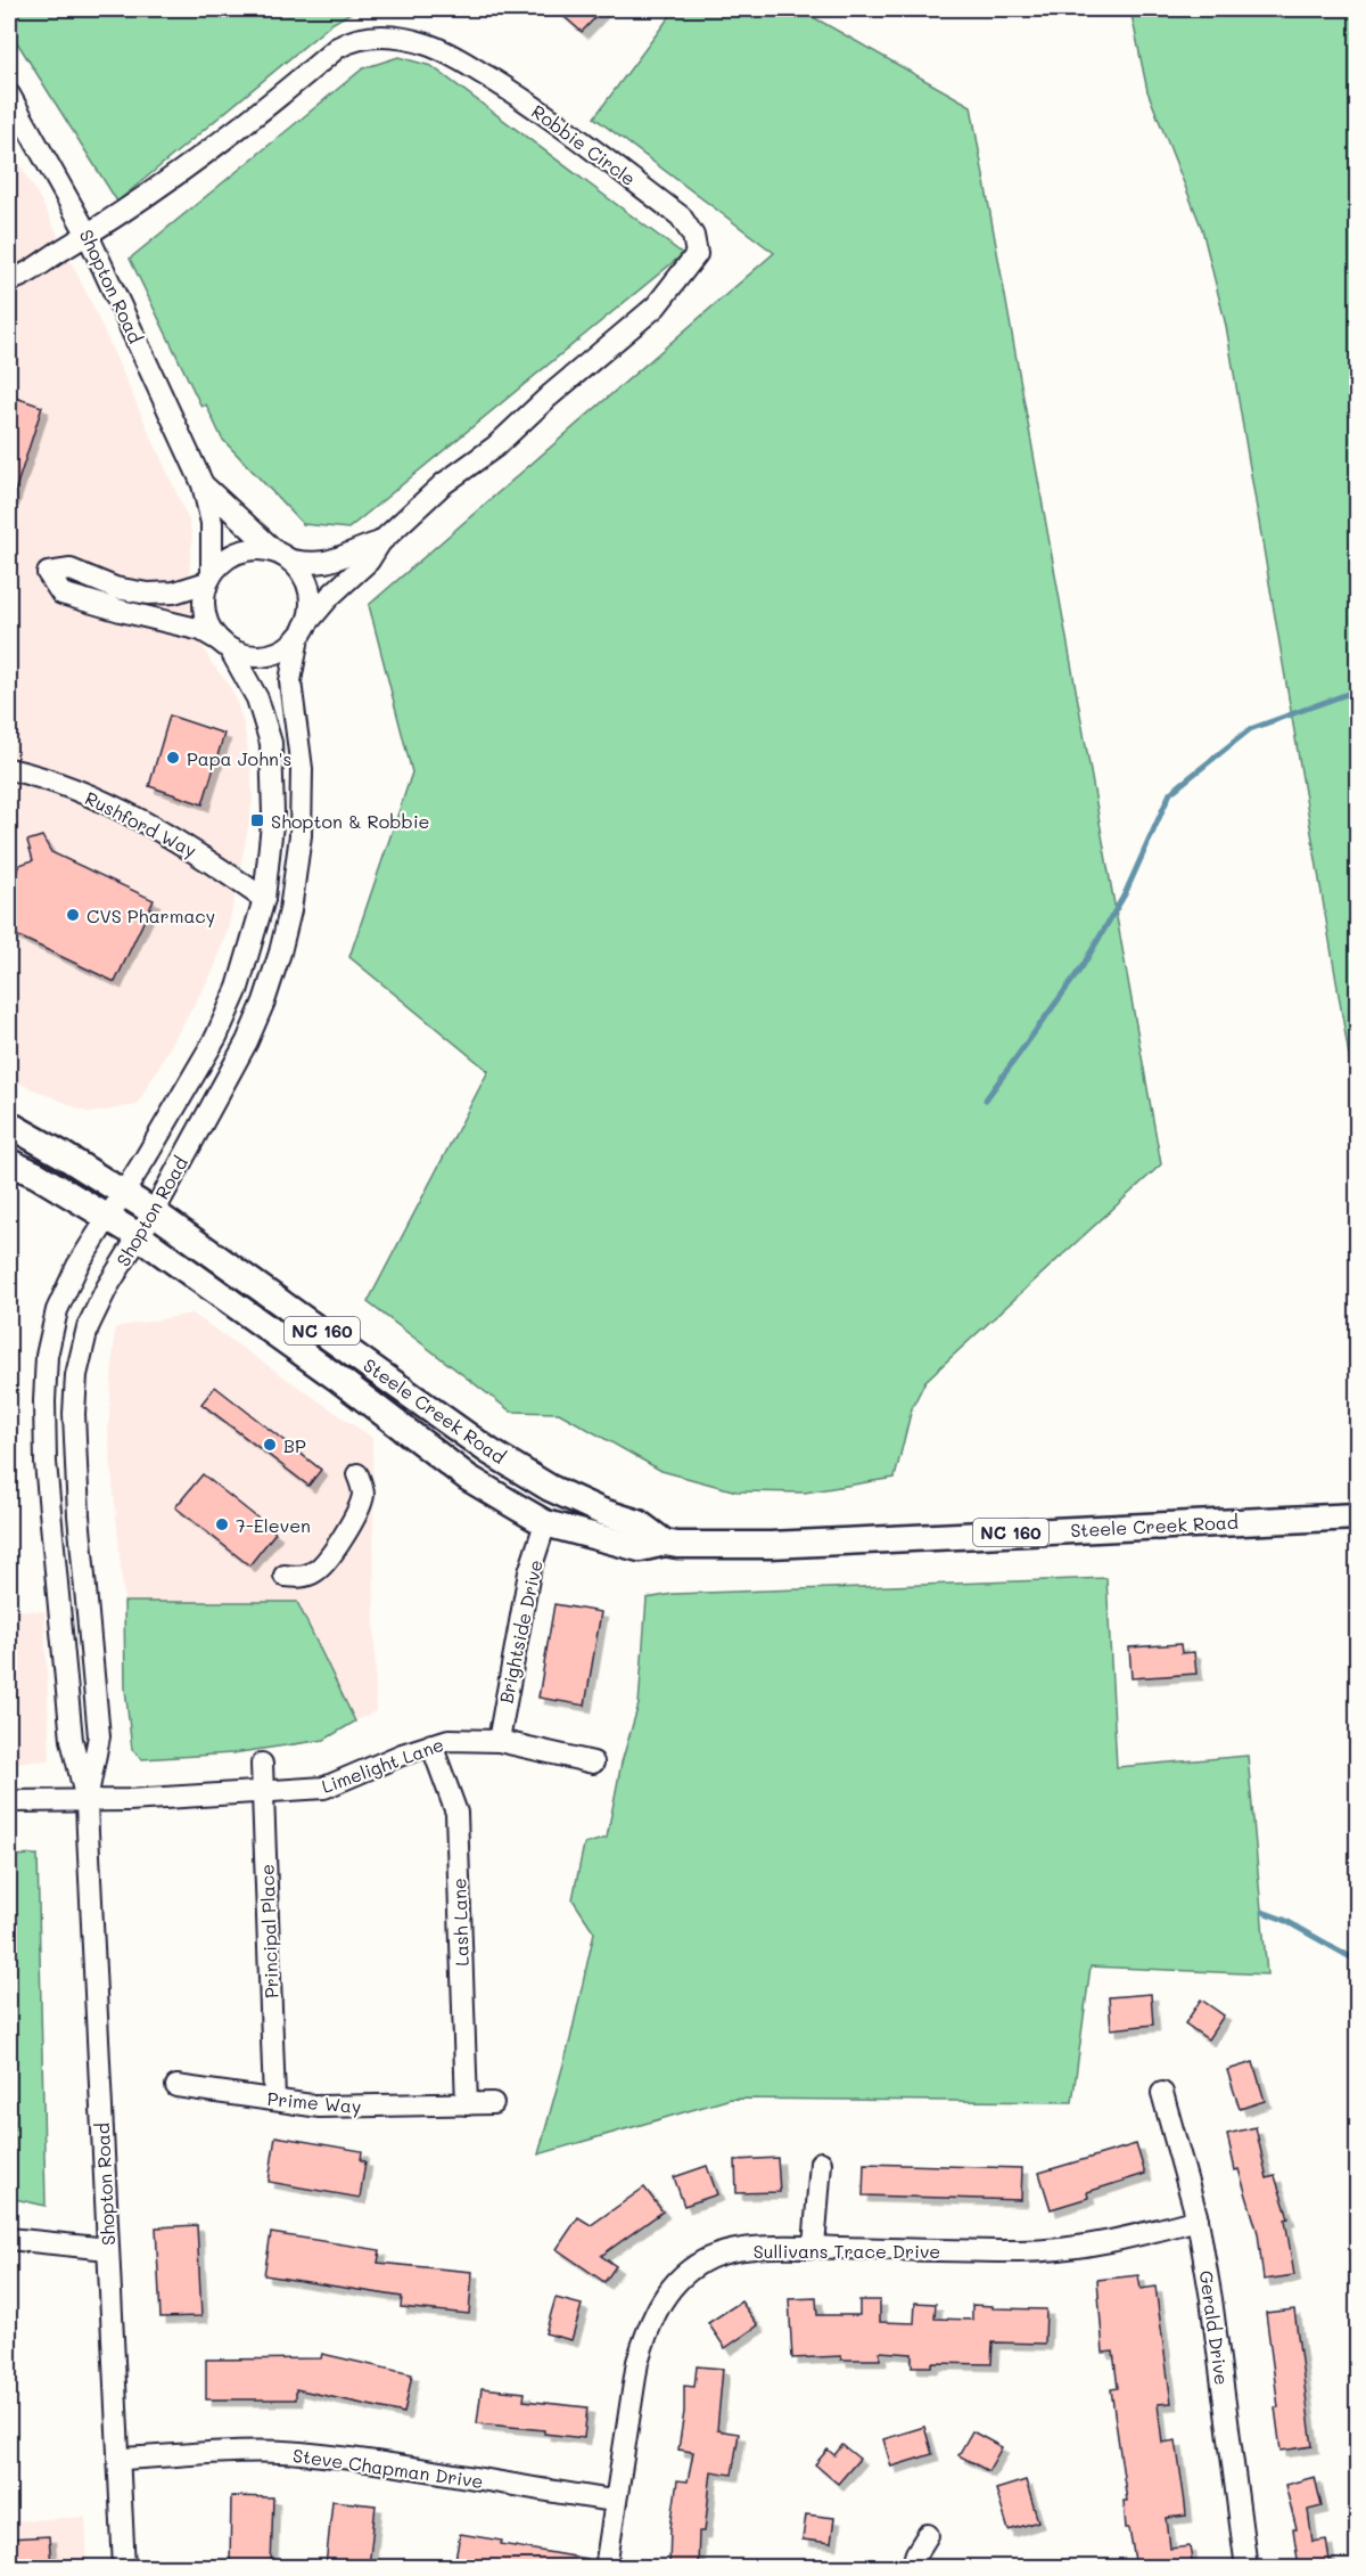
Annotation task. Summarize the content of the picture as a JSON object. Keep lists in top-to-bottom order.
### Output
{
  "streets": {
    "main road": ["NC 160", "Steele Creek Road"],
    "street": [
      "Robbie Circle",
      "Shopton Road",
      "Rushford Way",
      "Brightside Drive",
      "Limelight Lane",
      "Lash Lane",
      "Principal Place",
      "Prime Way",
      "Sullivans Trace Drive",
      "Gerald Drive",
      "Steve Chapman Drive"
    ]
  },
  "crossings": [
    ["Robbie Circle", "Shopton Road"],
    ["Shopton Road", "Rushford Way"],
    ["Shopton Road", "Steele Creek Road"],
    ["Shopton Road", "Limelight Lane"],
    ["Shopton Road", "Steve Chapman Drive"],
    ["Steele Creek Road", "Brightside Drive"],
    ["Brightside Drive", "Limelight Lane"],
    ["Limelight Lane", "Lash Lane"],
    ["Limelight Lane", "Principal Place"],
    ["Lash Lane", "Prime Way"],
    ["Principal Place", "Prime Way"],
    ["Sullivans Trace Drive", "Gerald Drive"],
    ["Sullivans Trace Drive", "Steve Chapman Drive"]
  ],
  "places": {
    "other": [
      "Papa John's",
      "CVS Pharmacy",
      "BP",
      "7-Eleven"
    ],
    "transit": ["Shopton & Robbie"]
  }
}
